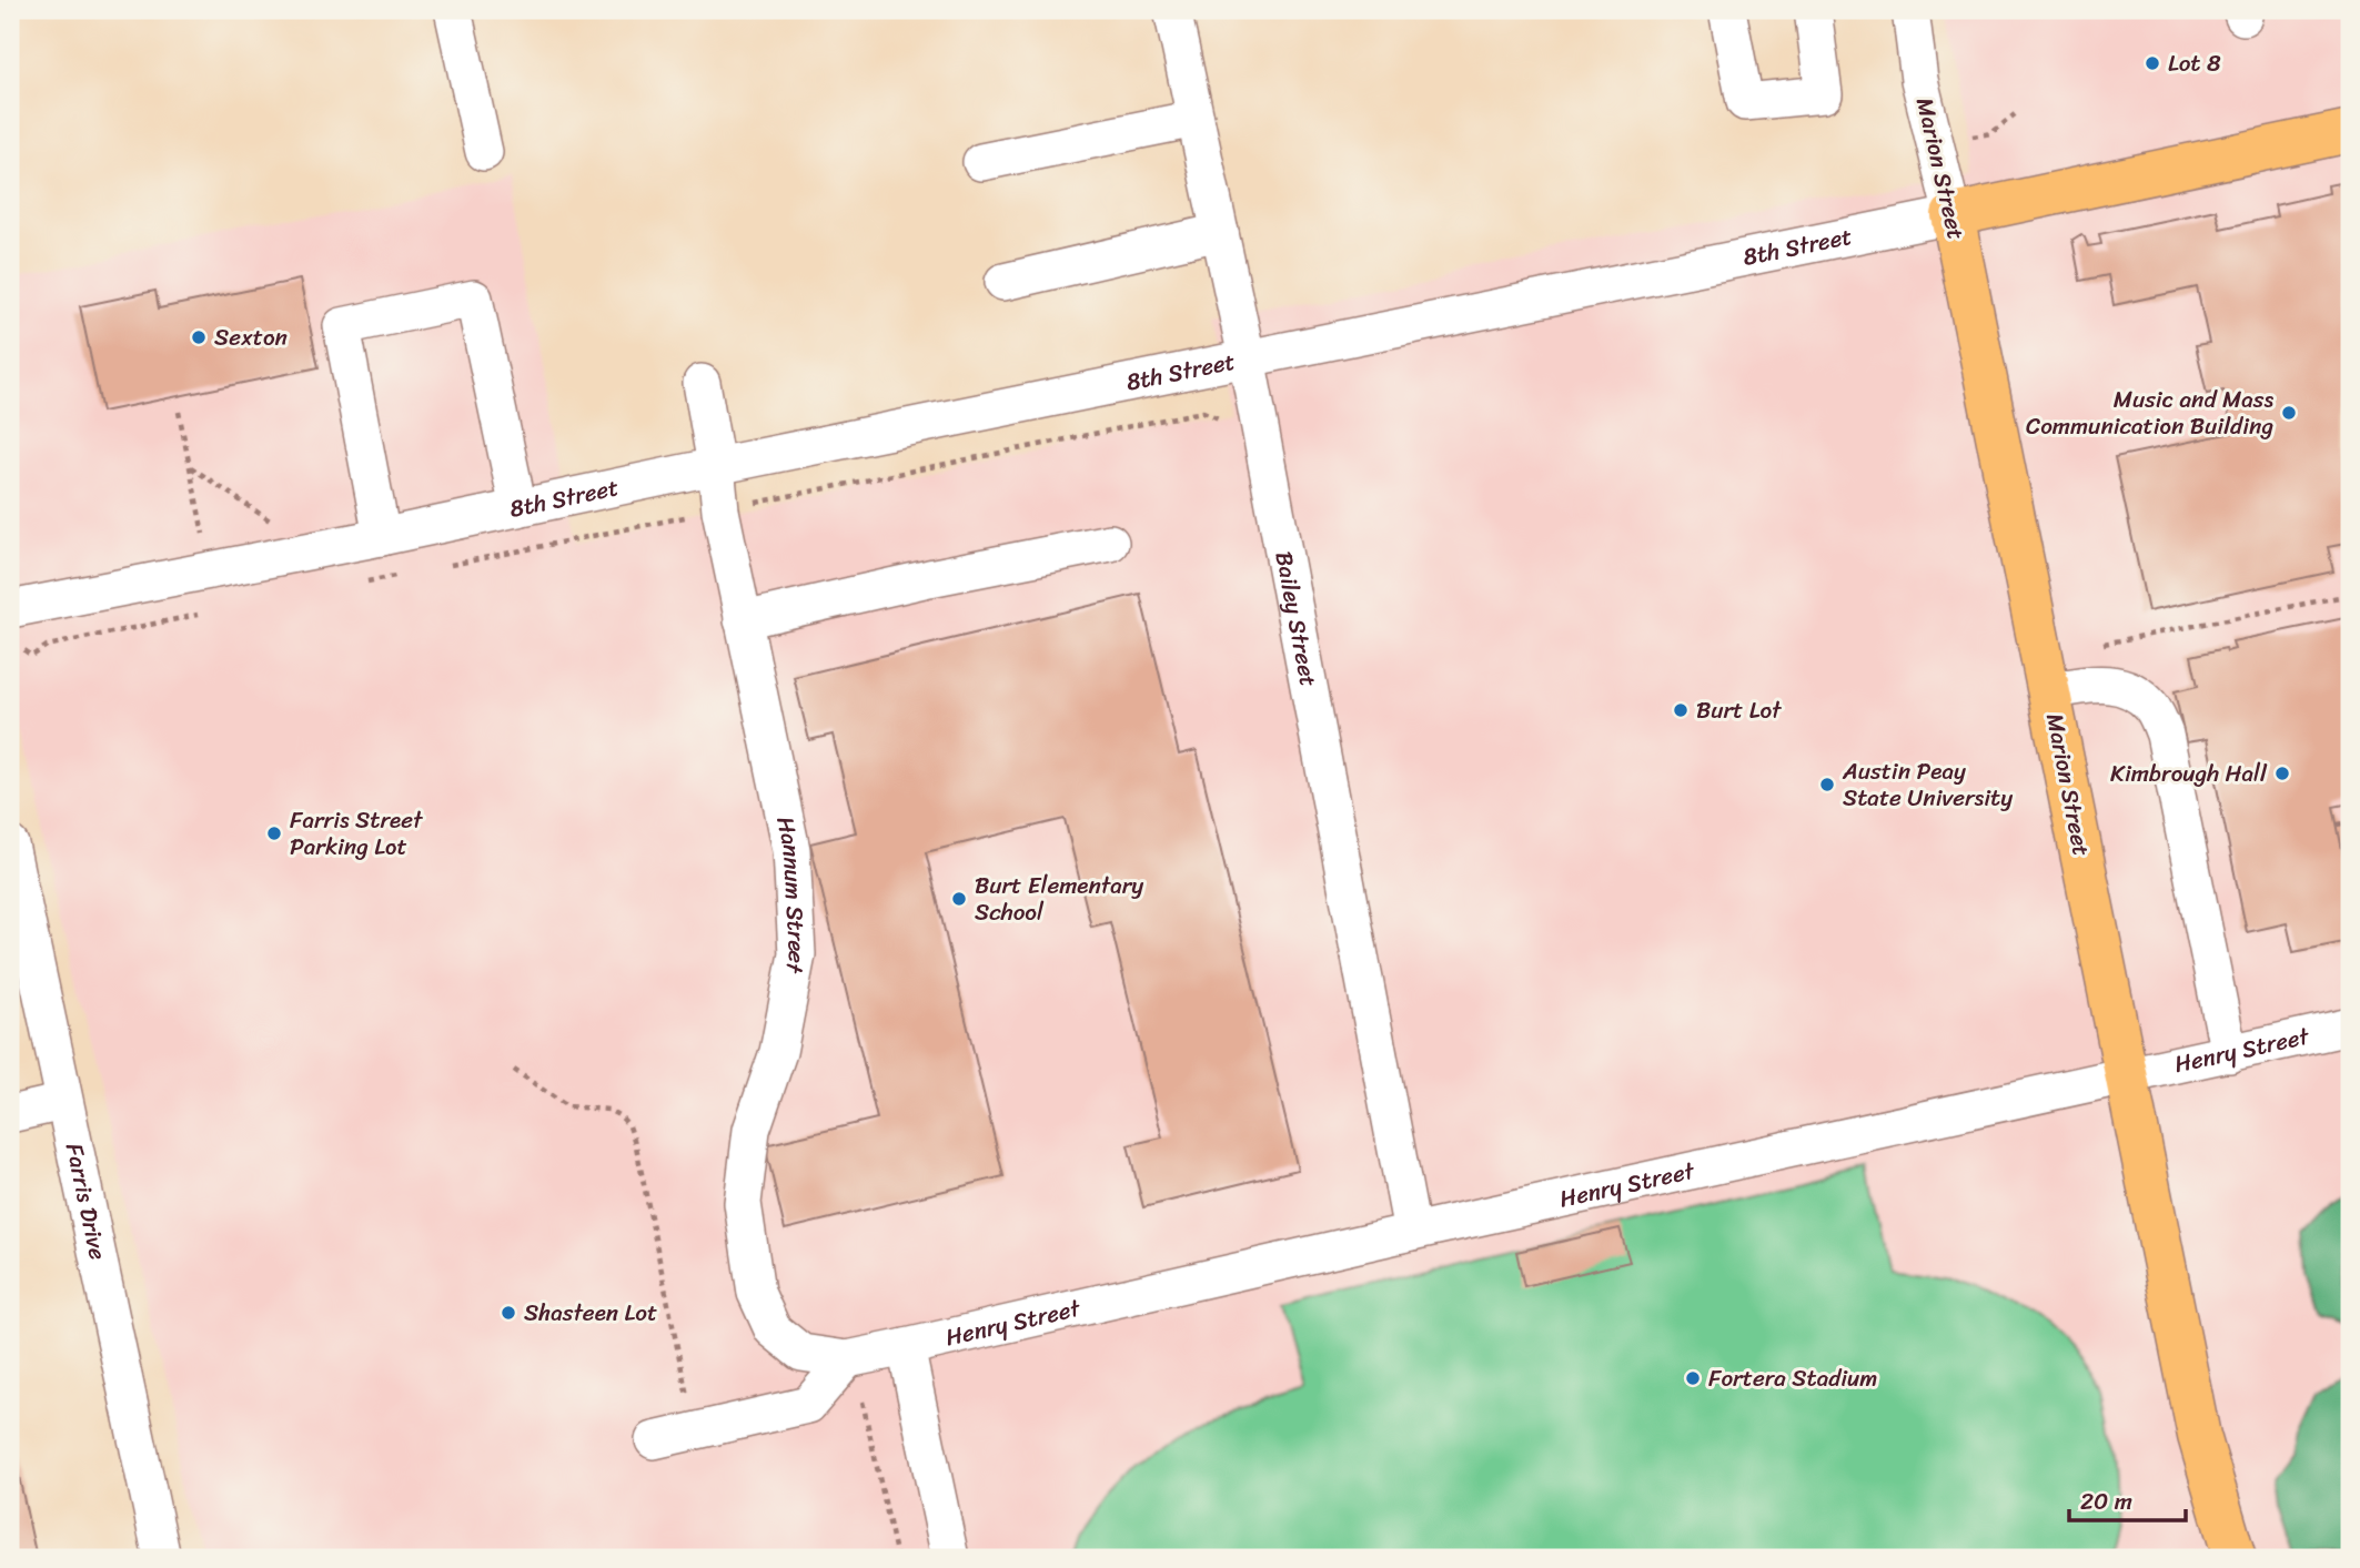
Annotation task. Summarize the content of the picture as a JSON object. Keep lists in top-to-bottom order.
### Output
{
  "streets": {
    "main road": ["Marion Street", "8th Street"],
    "street": [
      "Bailey Street",
      "Hannum Street",
      "Henry Street",
      "Farris Drive"
    ]
  },
  "crossings": [
    ["Marion Street", "8th Street"],
    ["Marion Street", "Henry Street"],
    ["8th Street", "Bailey Street"],
    ["8th Street", "Hannum Street"],
    ["Bailey Street", "Henry Street"],
    ["Hannum Street", "Henry Street"]
  ],
  "places": [
    "Lot 8",
    "Sexton",
    "Music and Mass Communication Building",
    "Burt Lot",
    "Kimbrough Hall",
    "Austin Peay State University",
    "Farris Street Parking Lot",
    "Burt Elementary School",
    "Shasteen Lot",
    "Fortera Stadium"
  ],
  "scale_bar": "20 m"
}
